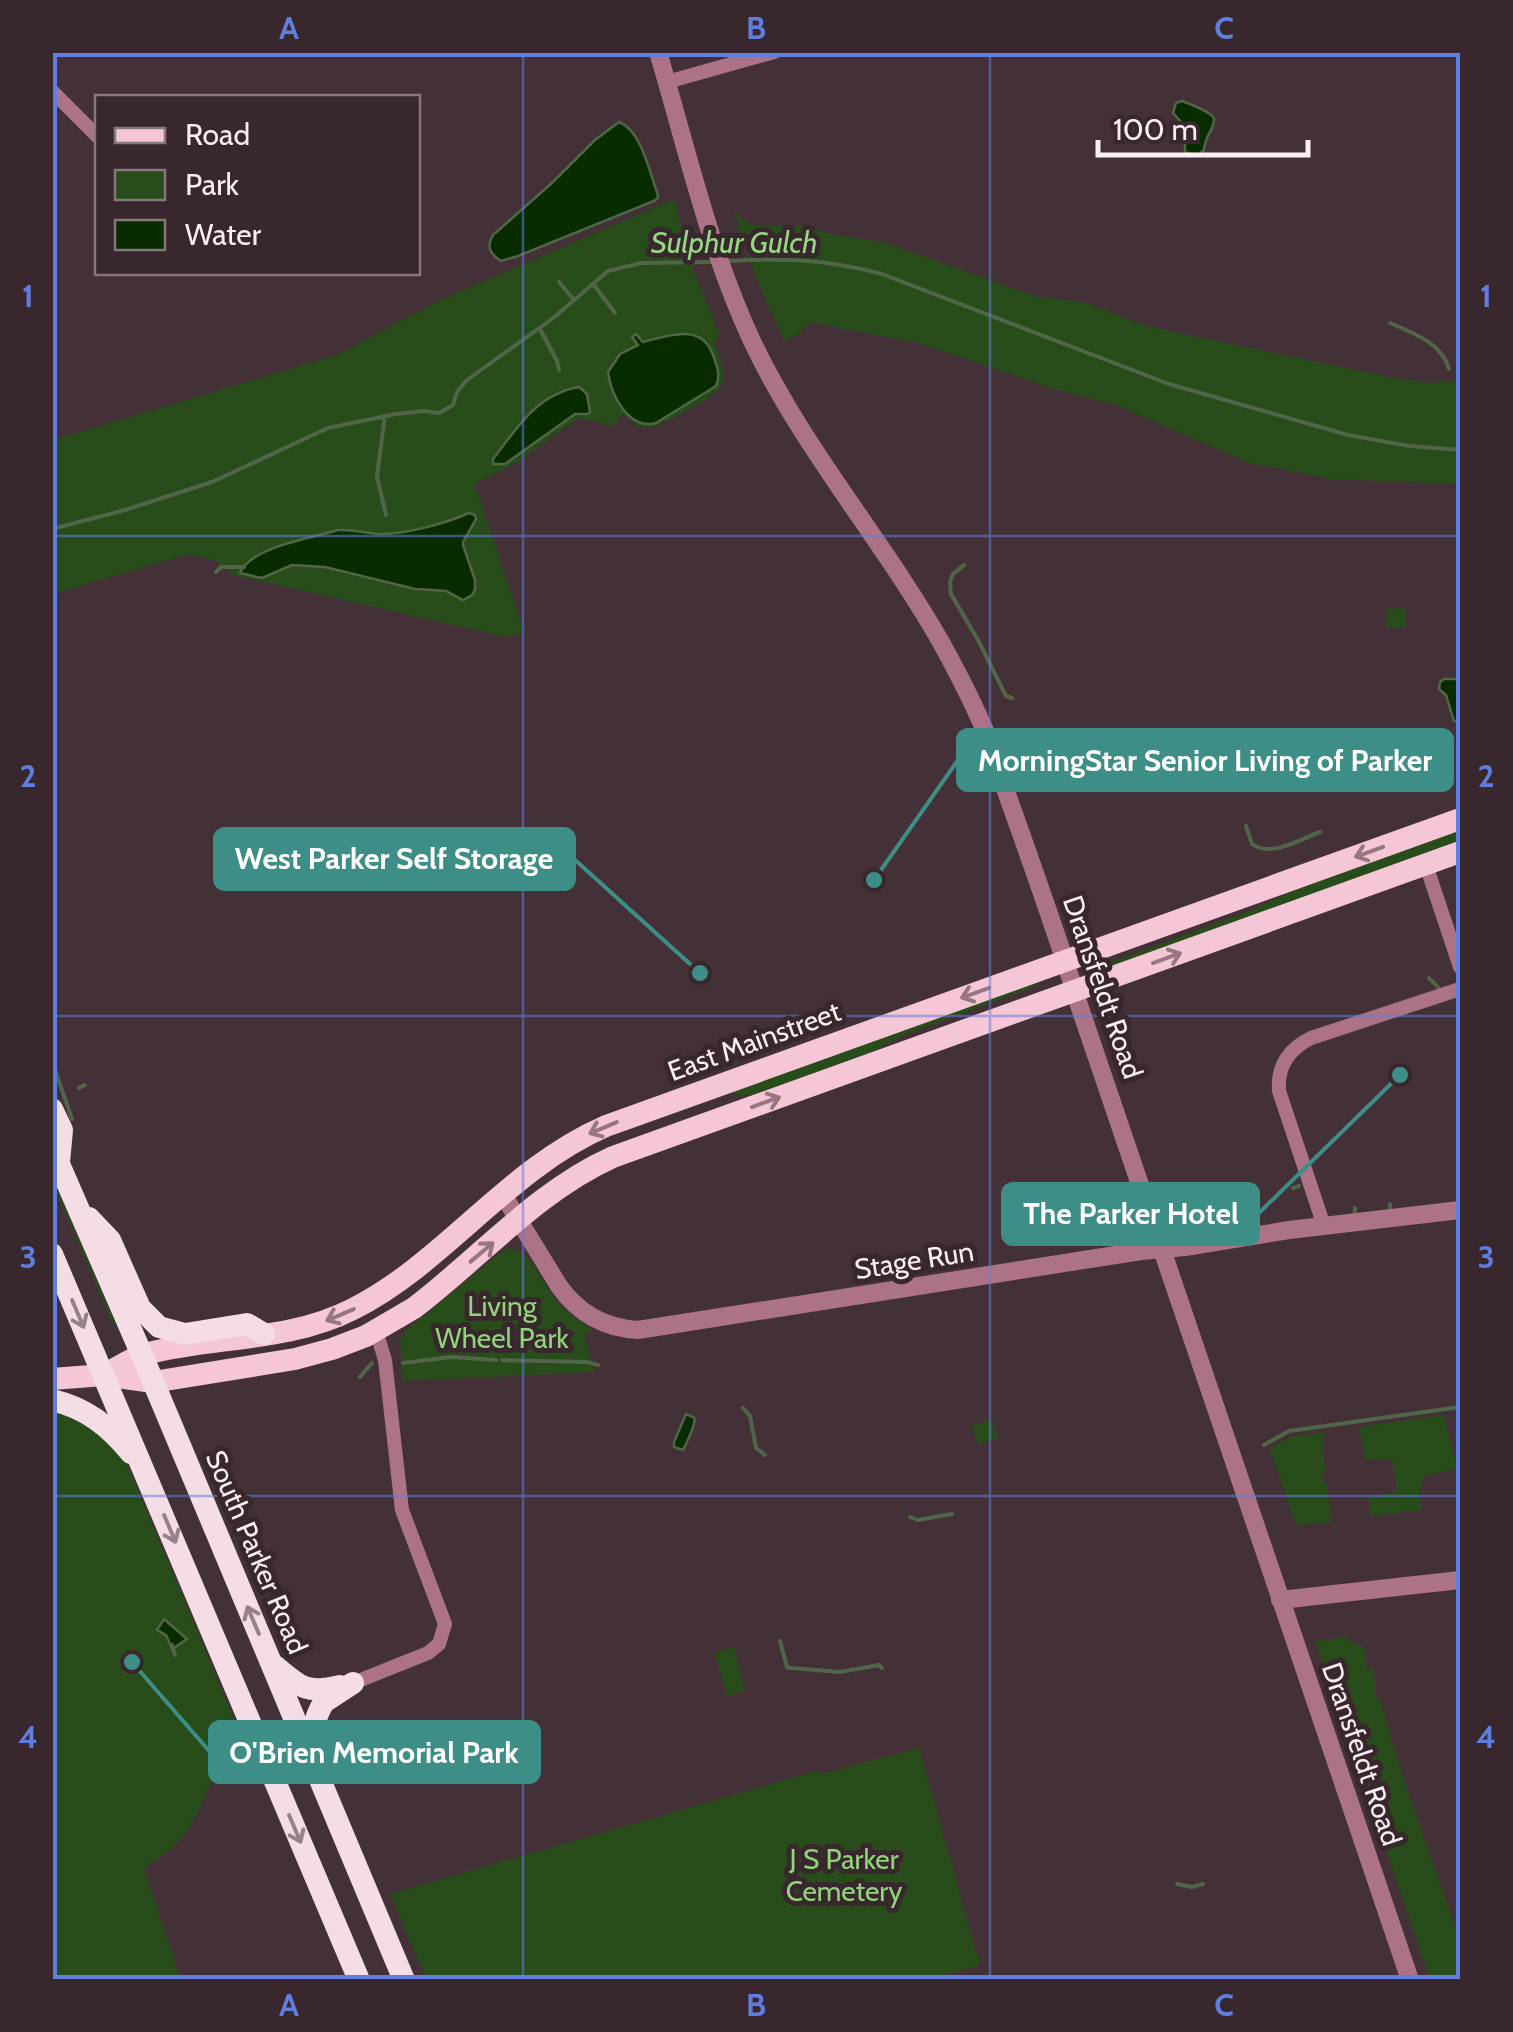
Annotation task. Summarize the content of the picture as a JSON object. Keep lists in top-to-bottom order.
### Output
{
  "streets": {
    "highway": ["South Parker Road"],
    "main road": ["East Mainstreet"],
    "street": ["Dransfeldt Road", "Stage Run"]
  },
  "crossings": [
    ["Dransfeldt Road", "East Mainstreet"],
    ["Dransfeldt Road", "Stage Run"],
    ["East Mainstreet", "Stage Run"],
    ["East Mainstreet", "South Parker Road"]
  ],
  "water": ["Sulphur Gulch"],
  "parks": ["Living Wheel Park", "J S Parker Cemetery"],
  "places": [
    "MorningStar Senior Living of Parker",
    "West Parker Self Storage",
    "The Parker Hotel",
    "O'Brien Memorial Park"
  ],
  "legend": ["Road", "Park", "Water"],
  "scale_bar": "100 m",
  "grid": {
    "columns": ["A", "B", "C"],
    "rows": [
      "1",
      "2",
      "3",
      "4"
    ]
  }
}
